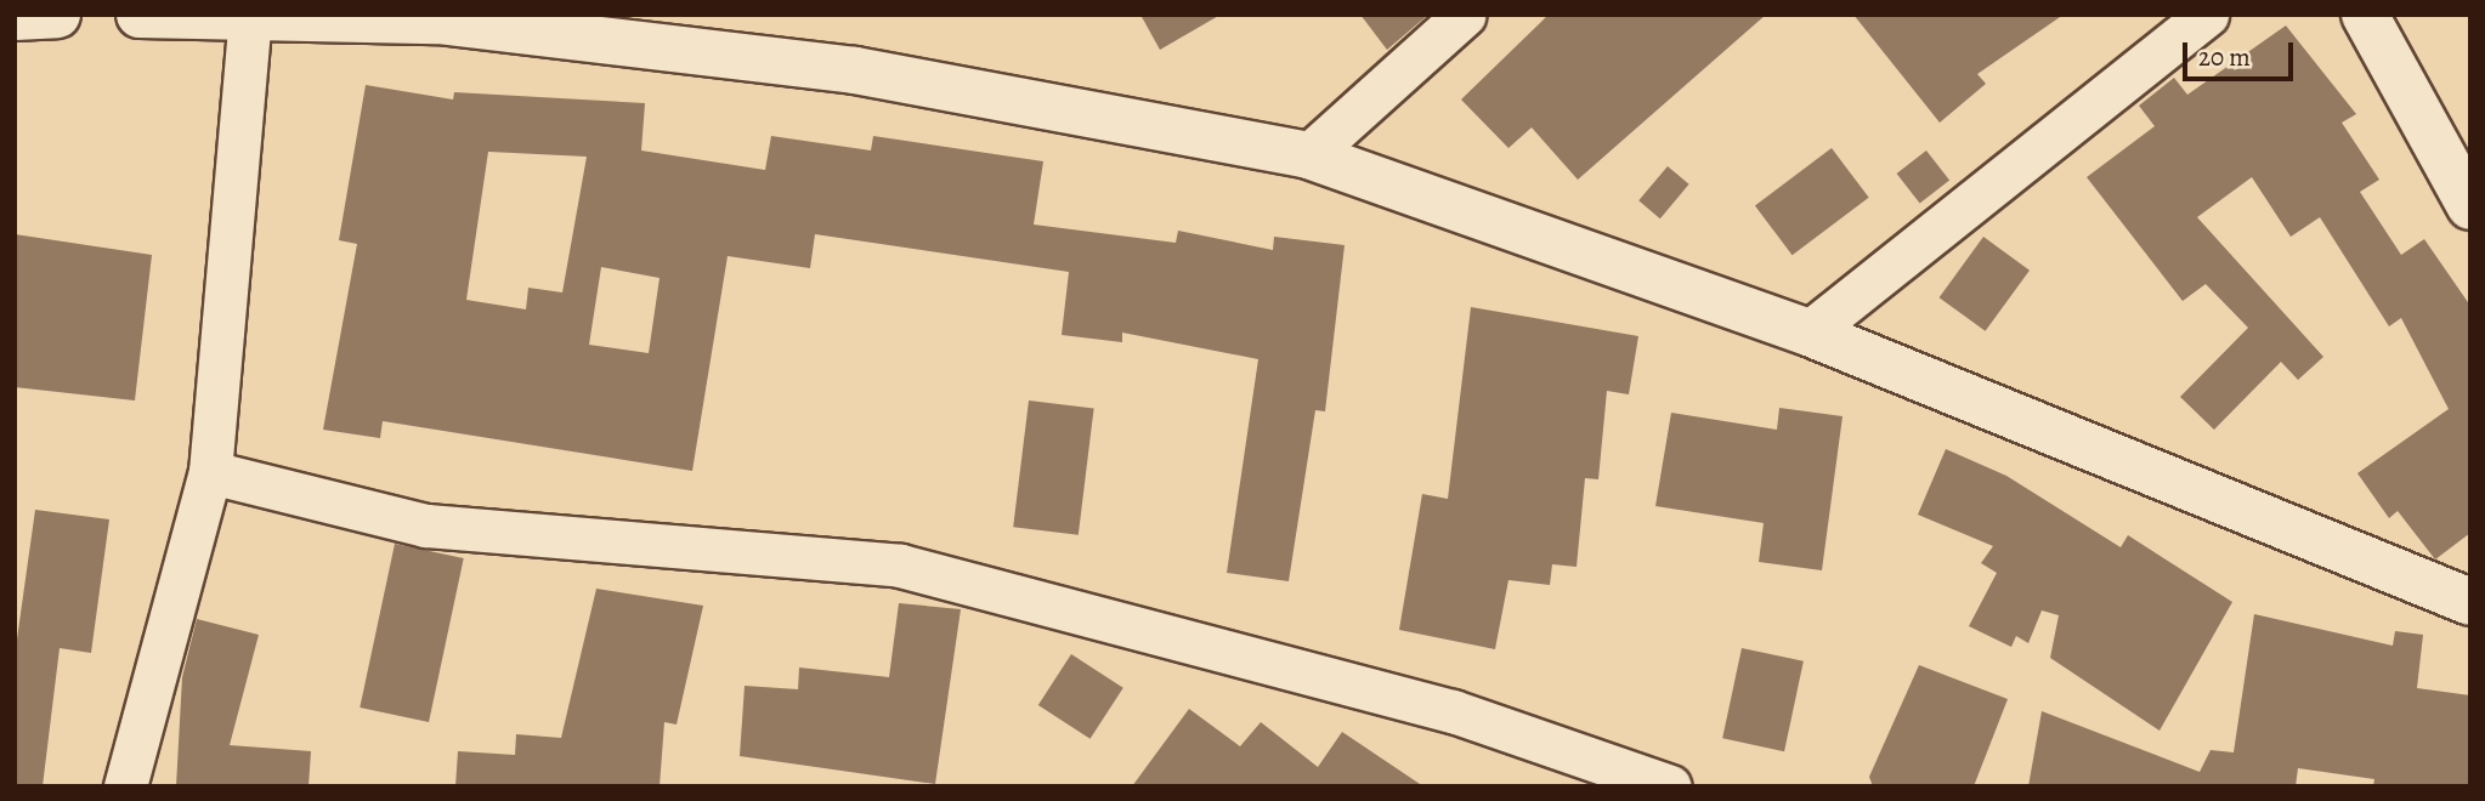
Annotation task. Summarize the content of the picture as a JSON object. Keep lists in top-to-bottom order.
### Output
{
  "scale_bar": "20 m"
}
